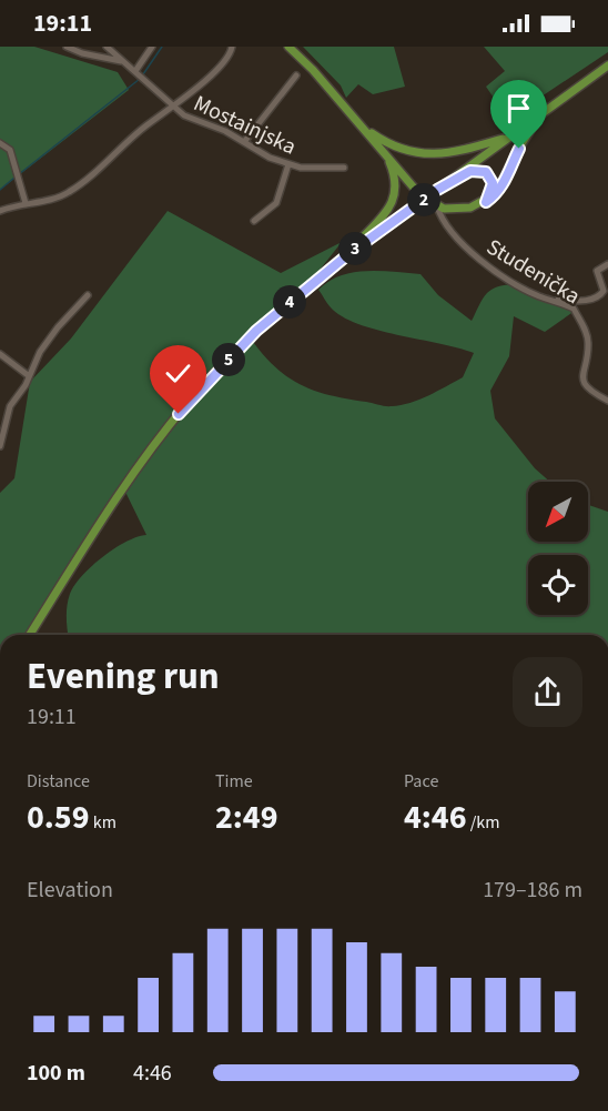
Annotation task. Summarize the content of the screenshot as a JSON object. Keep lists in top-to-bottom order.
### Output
{
  "streets": {
    "street": ["Mostainjska", "Studenička"]
  },
  "north": "bottom left",
  "page": {
    "status": "19:11",
    "pins": [
      "2",
      "3",
      "4",
      "5"
    ],
    "heading": ["Evening run", "19:11"],
    "stats": [
      ["Distance", "0.59 km"],
      ["Time", "2:49"],
      ["Pace", "4:46 /km"]
    ],
    "chart": ["Elevation", "179–186 m"],
    "list": [
      {
        "name": "100 m",
        "note": "4:46"
      }
    ]
  }
}
